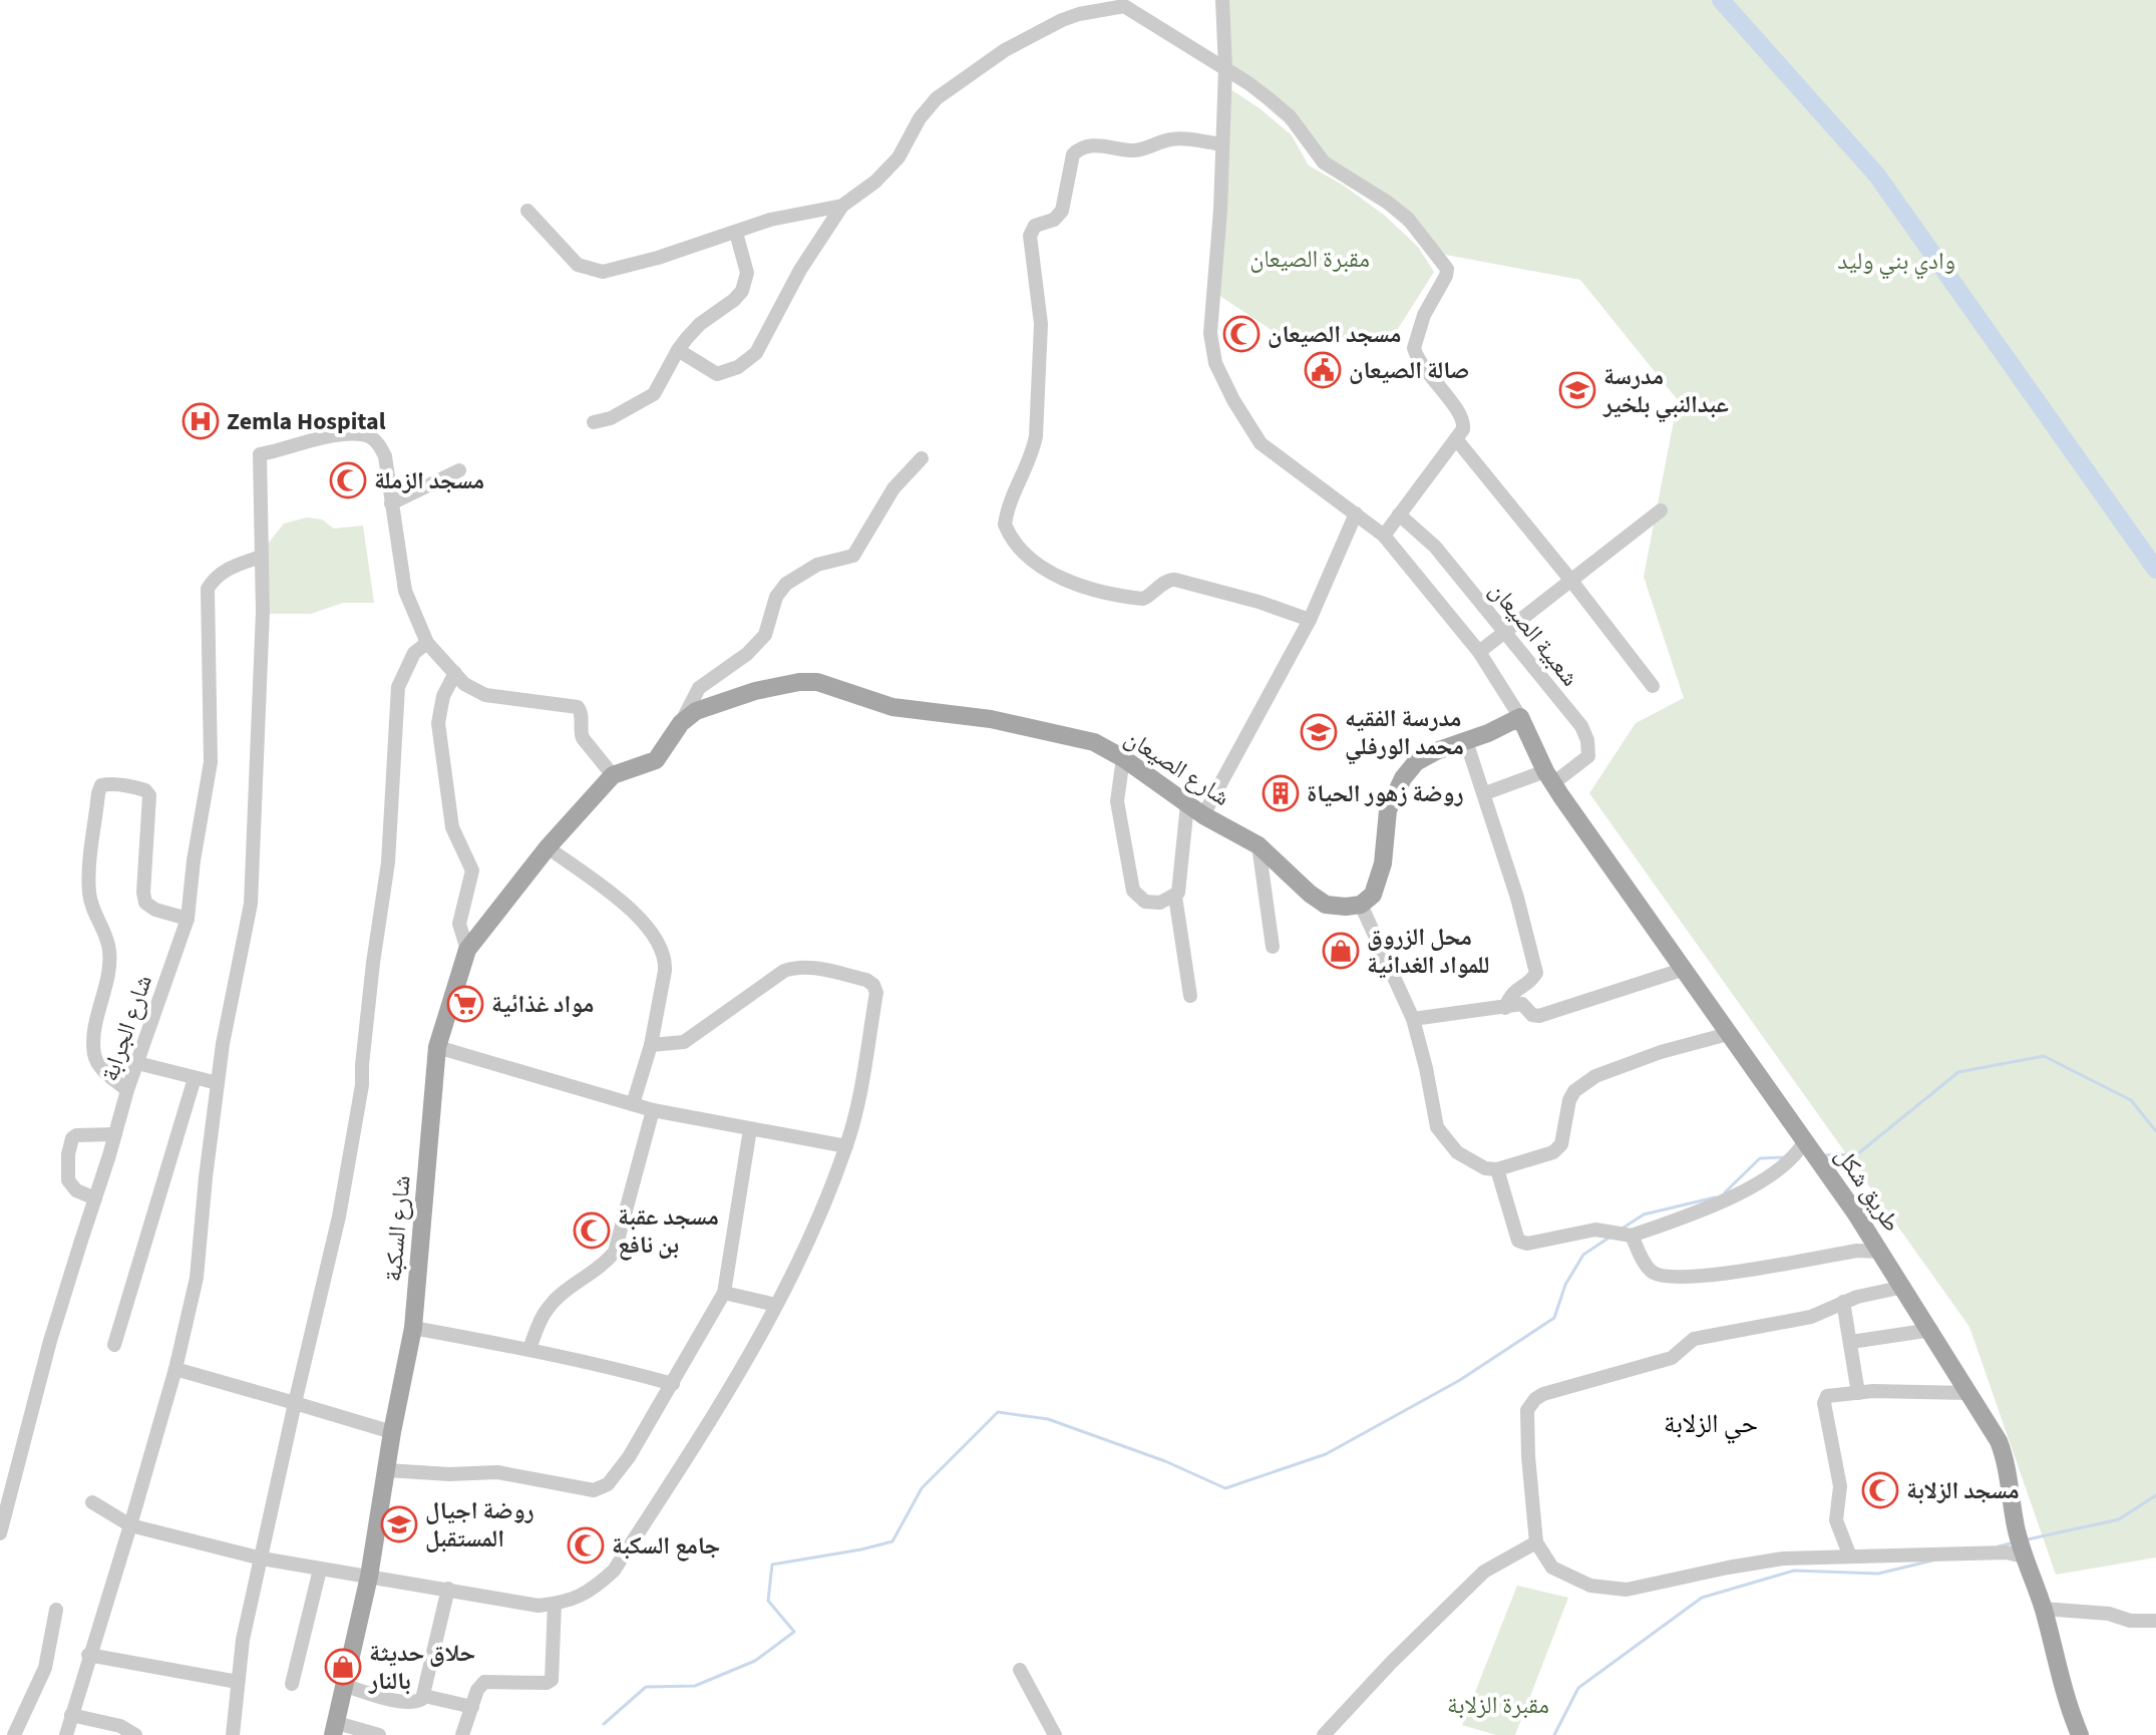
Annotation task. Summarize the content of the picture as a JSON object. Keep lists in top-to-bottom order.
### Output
{
  "streets": {
    "main road": ["شارع الصيعان", "طريق شكل", "شارع السكبة"],
    "street": ["شعبية الصيعان", "شارع الجرابة"]
  },
  "crossings": [
    ["شعبية الصيعان", "طريق شكل"],
    ["شارع الصيعان", "شارع السكبة"]
  ],
  "districts": ["حي الزلابة"],
  "parks": ["مقبرة الصيعان", "وادي بني وليد", "مقبرة الزلابة"],
  "places": {
    "mosque": [
      "مسجد الصيعان",
      "مسجد الزملة",
      "مسجد عقبة بن نافع",
      "مسجد الزلابة",
      "جامع السكبة"
    ],
    "public building": ["صالة الصيعان"],
    "school or university": ["مدرسة عبدالنبي بلخير", "مدرسة الفقيه محمد الورفلي", "روضة اجيال المستقبل"],
    "hospital": ["Zemla Hospital"],
    "building": ["روضة زهور الحياة"],
    "shop": ["محل الزروق للمواد الغدائية", "حلاق حديثة بالنار"],
    "supermarket": ["مواد غذائية"]
  }
}
